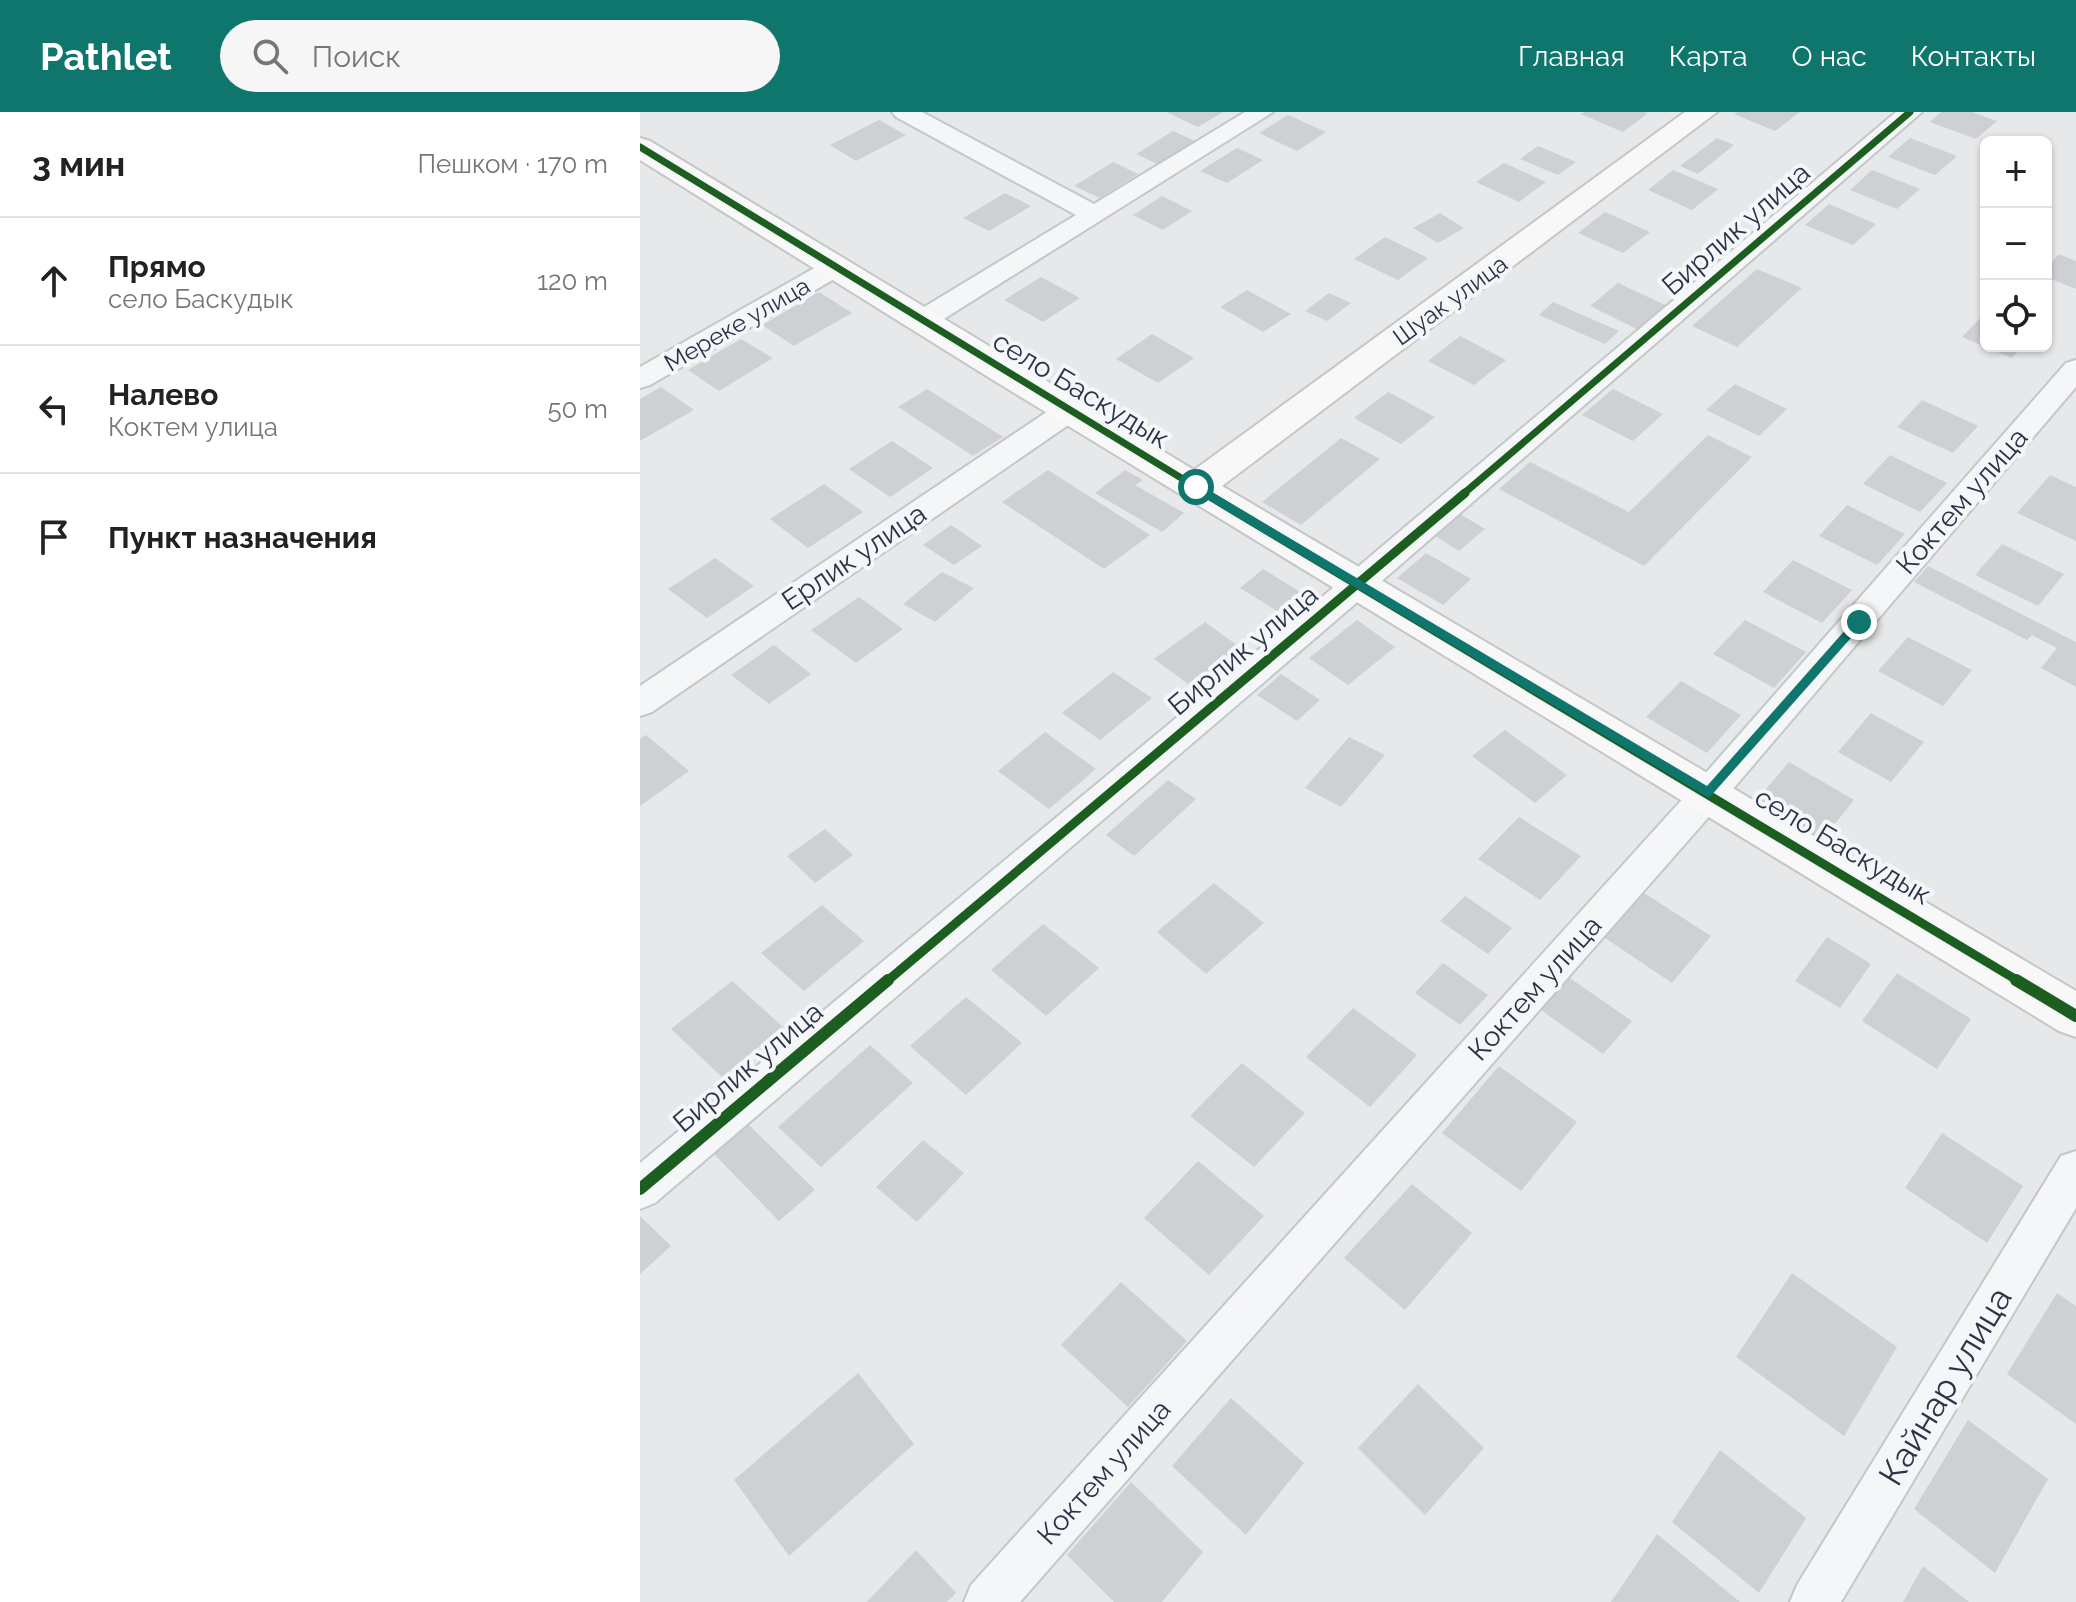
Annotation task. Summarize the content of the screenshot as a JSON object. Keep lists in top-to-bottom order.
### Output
{
  "streets": {
    "street": [
      "Бирлик улица",
      "Шуак улица",
      "Мереке улица",
      "село Баскудык",
      "Коктем улица",
      "Ерлик улица",
      "Кайнар улица"
    ]
  },
  "crossings": [
    ["Бирлик улица", "село Баскудык"],
    ["Шуак улица", "село Баскудык"],
    ["Мереке улица", "село Баскудык"],
    ["село Баскудык", "Коктем улица"],
    ["село Баскудык", "Ерлик улица"]
  ],
  "page": {
    "header": "Pathlet",
    "search": "Поиск",
    "nav": [
      "Главная",
      "Карта",
      "О нас",
      "Контакты"
    ],
    "heading": ["3 мин", "Пешком · 170 m"],
    "map_buttons": ["+", "−"],
    "list": [
      ["Прямо", "село Баскудык", "120 m"],
      ["Налево", "Коктем улица", "50 m"],
      "Пункт назначения"
    ]
  }
}
